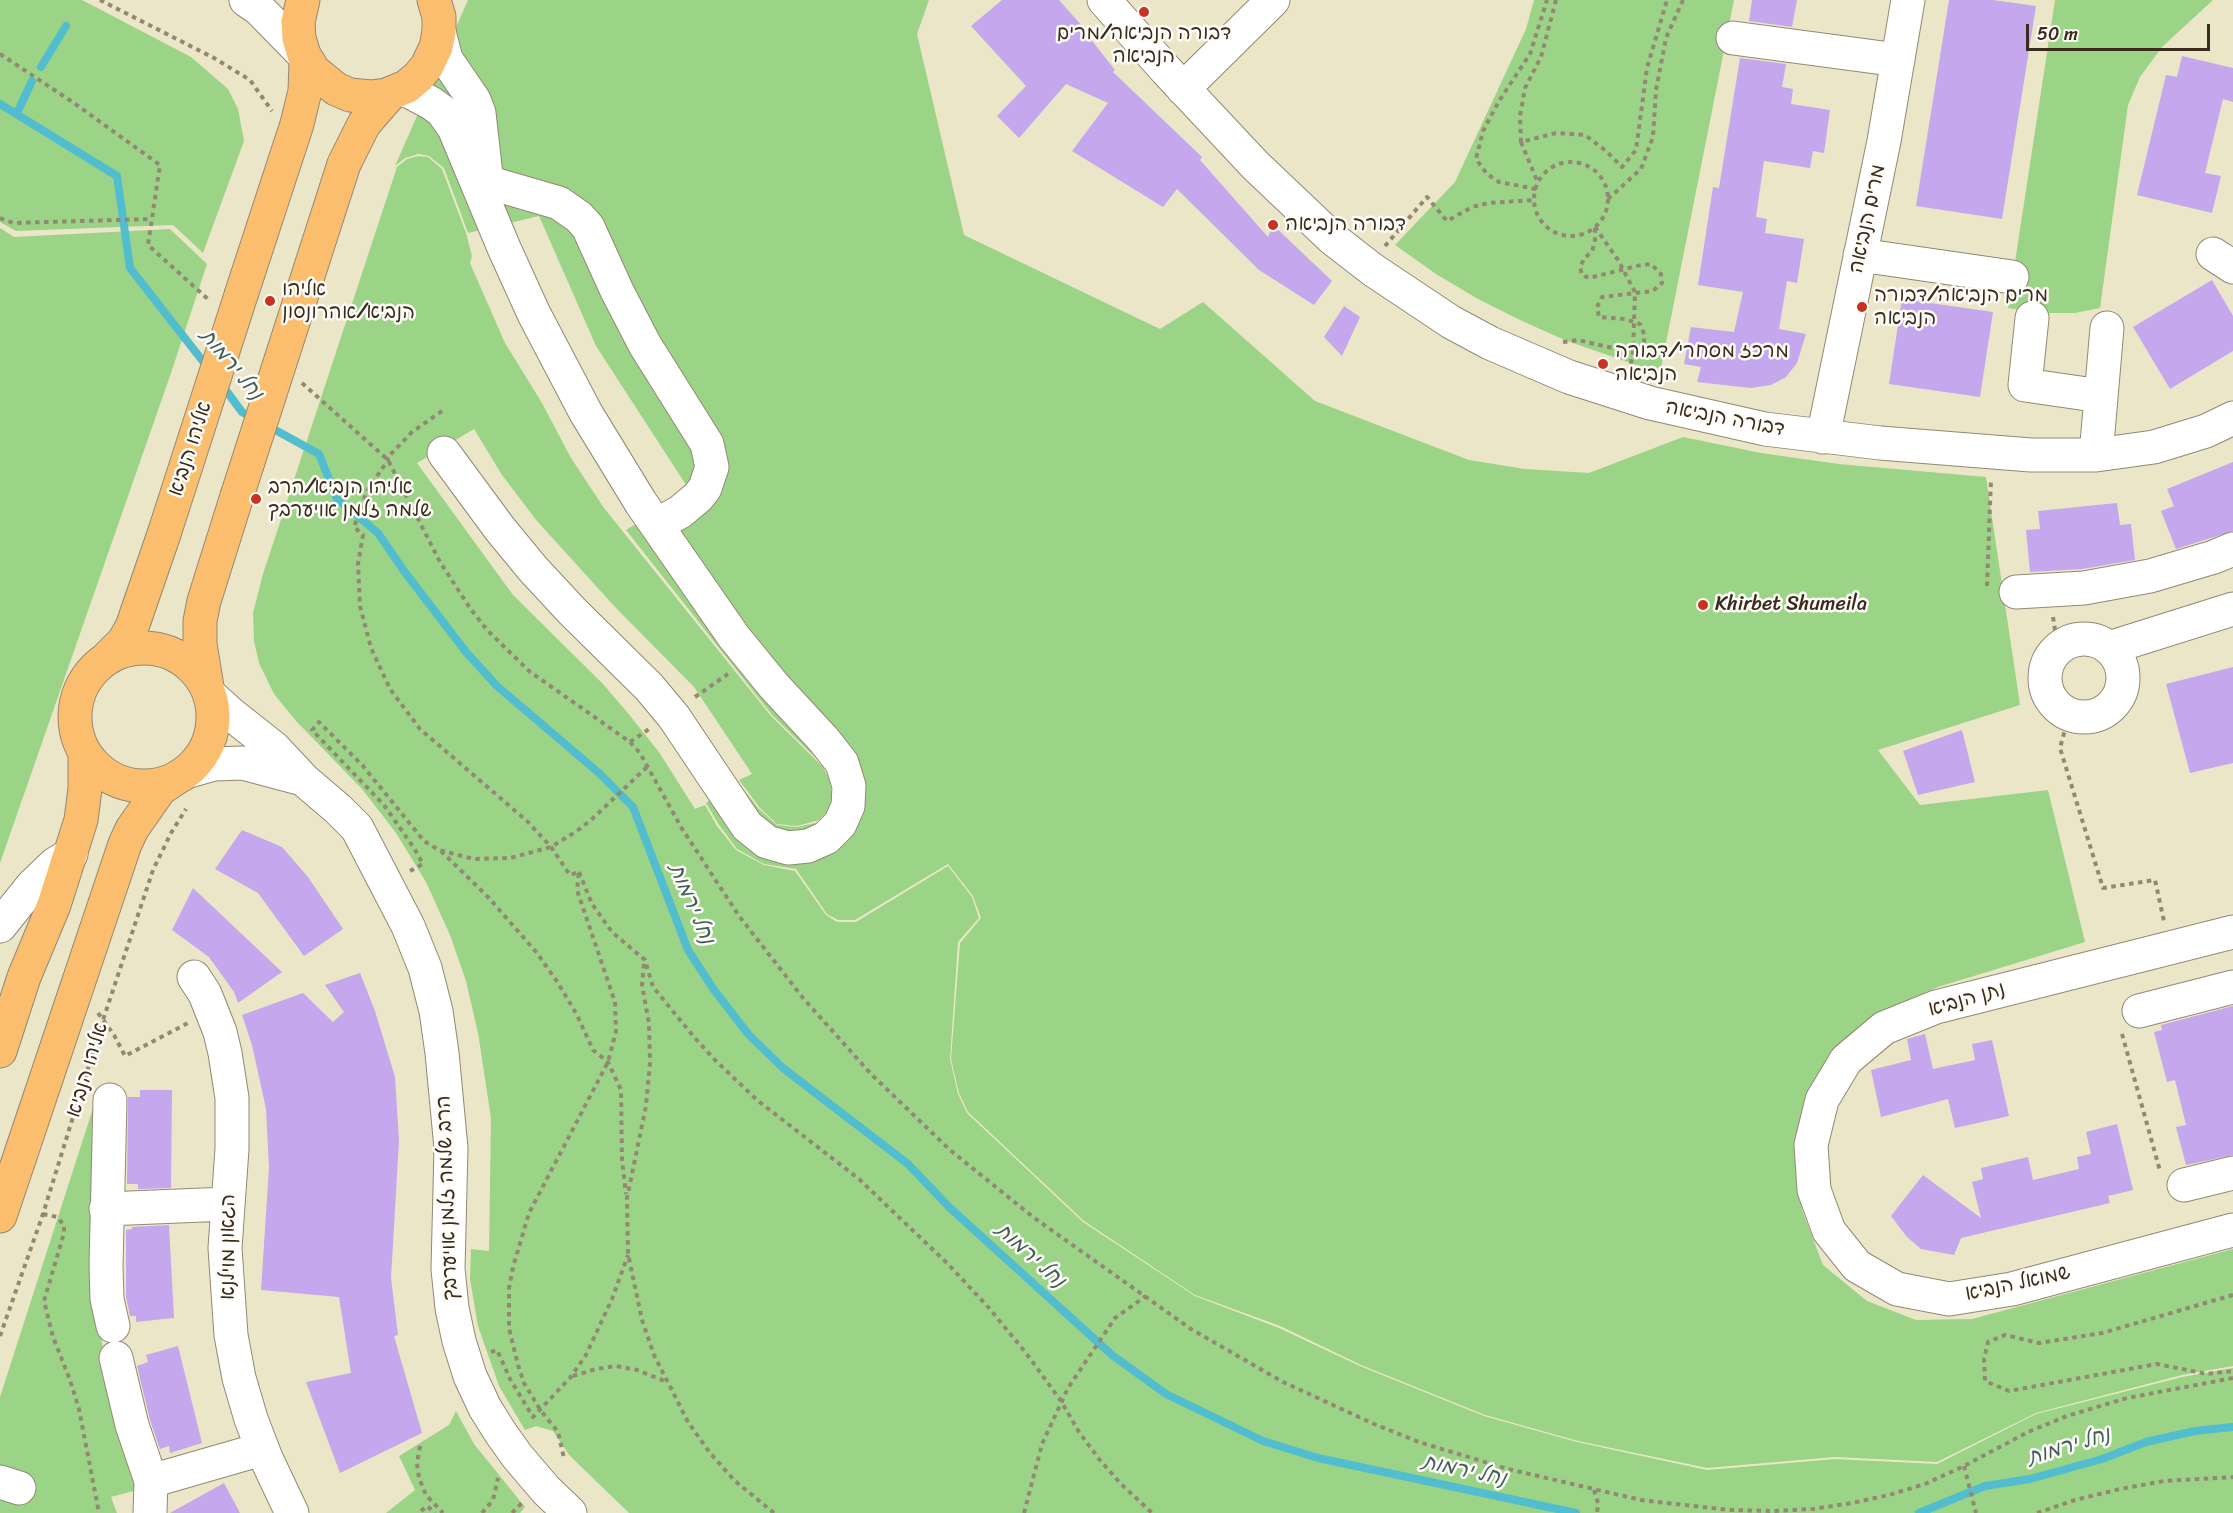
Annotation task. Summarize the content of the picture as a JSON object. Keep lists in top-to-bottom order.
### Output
{
  "streets": {
    "main road": ["אליהו הנביא"],
    "street": [
      "מרים הנביאה",
      "דבורה הנביאה",
      "נתן הנביא",
      "הרב שלמה זלמן אויערבך",
      "הגאון מוילנא",
      "שמואל הנביא"
    ]
  },
  "crossings": [
    ["מרים הנביאה", "דבורה הנביאה"],
    ["אליהו הנביא", "הרב שלמה זלמן אויערבך"],
    ["נתן הנביא", "שמואל הנביא"]
  ],
  "water": ["נחל ירמות"],
  "places": [
    "דבורה הנביאה/מרים הנביאה",
    "דבורה הנביאה",
    "אליהו הנביא/אהרונסון",
    "מרים הנביאה/דבורה הנביאה",
    "מרכז מסחרי/דבורה הנביאה",
    "אליהו הנביא/הרב שלמה זלמן אויערבך",
    "Khirbet Shumeila"
  ],
  "scale_bar": "50 m"
}
